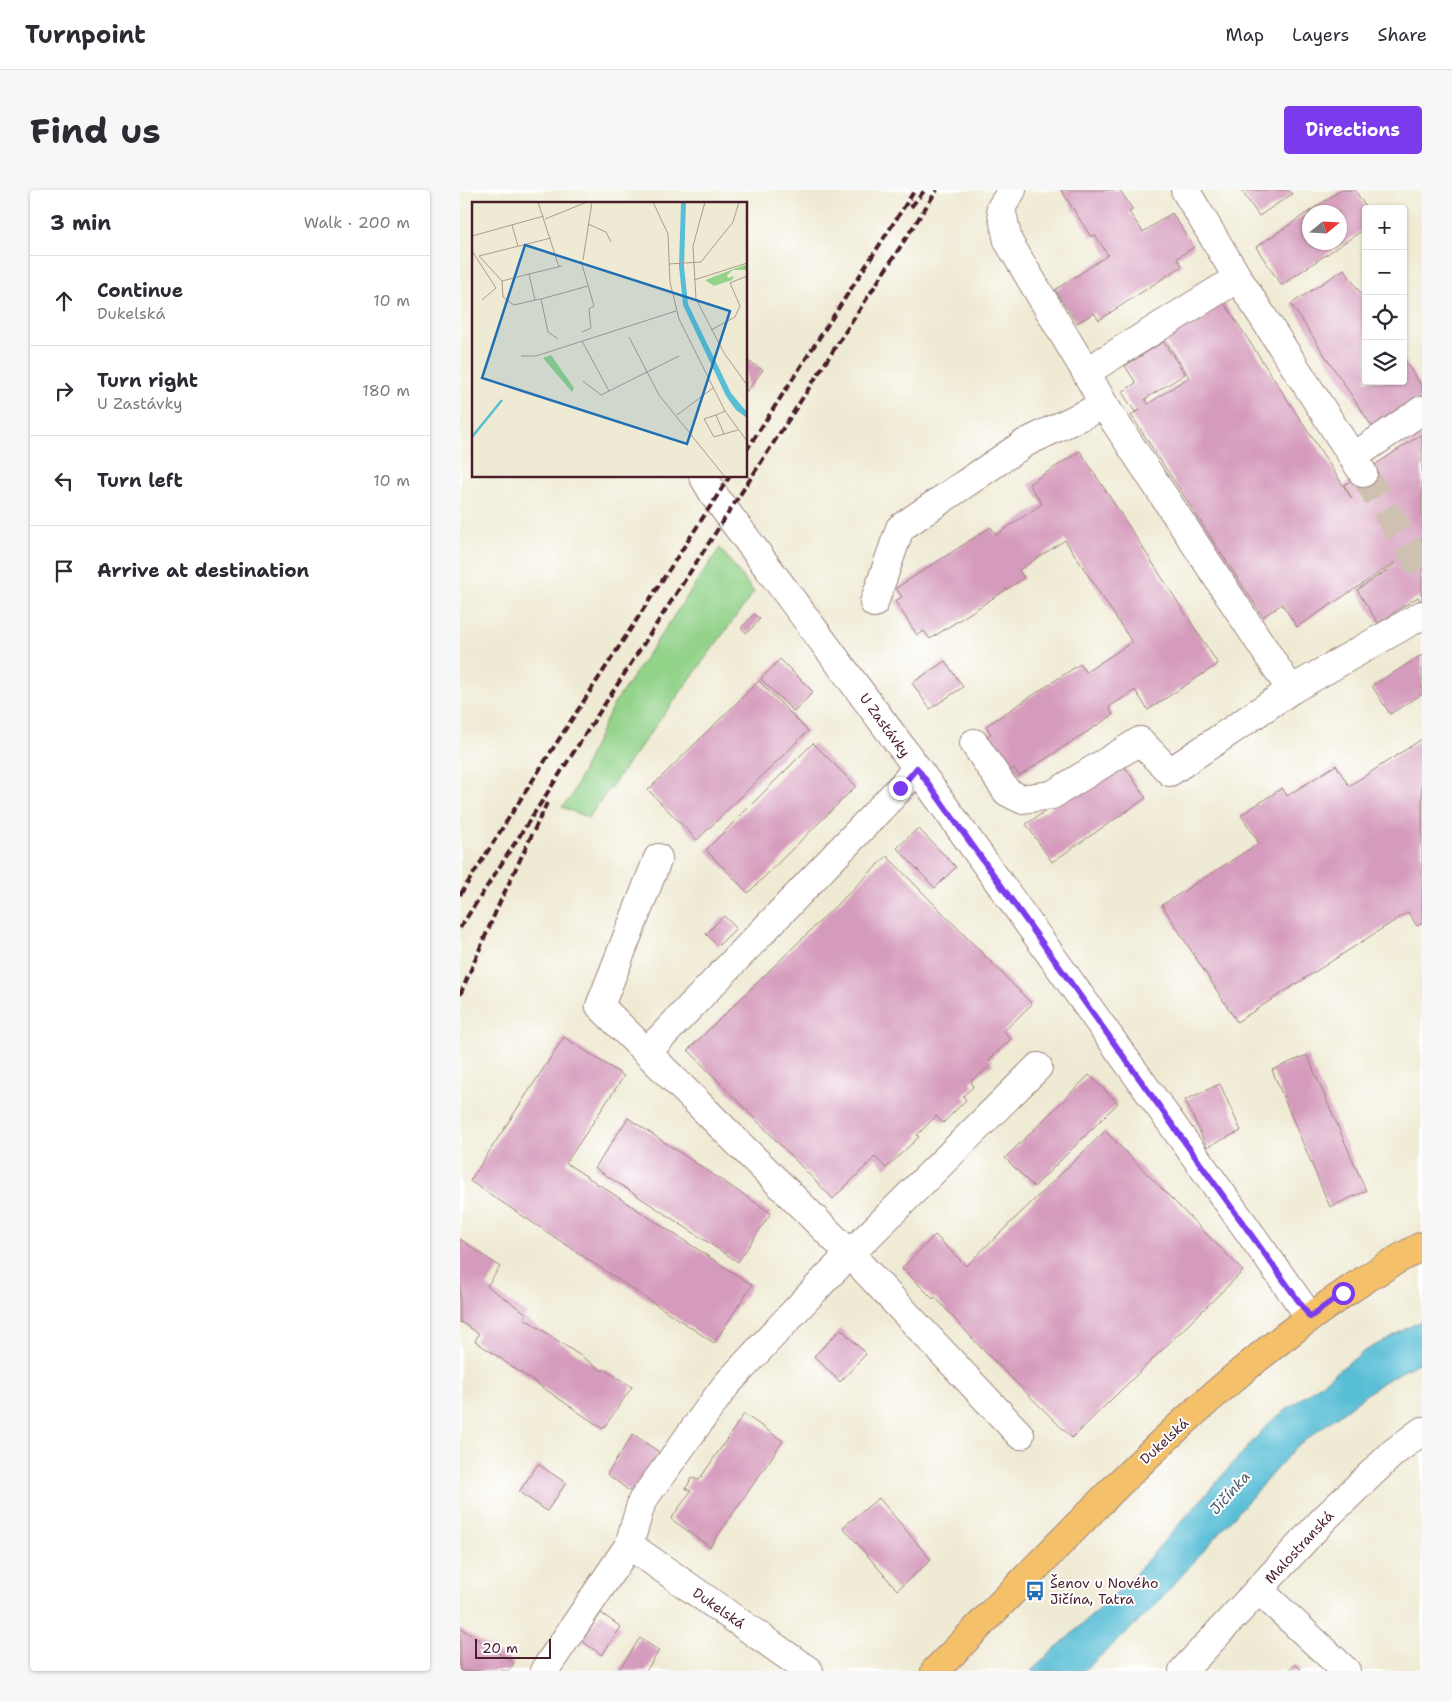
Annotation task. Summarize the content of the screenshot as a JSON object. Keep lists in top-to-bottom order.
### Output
{
  "streets": {
    "main road": ["Dukelská"],
    "street": ["U Zastávky", "Malostranská"]
  },
  "crossings": [
    ["U Zastávky", "Dukelská"]
  ],
  "water": ["Jičínka"],
  "places": {
    "bus stop": ["Šenov u Nového Jičína, Tatra"]
  },
  "scale_bar": "20 m",
  "north": "right",
  "page": {
    "header": "Turnpoint",
    "nav": ["Map", "Layers", "Share"],
    "buttons": "Directions",
    "title": "Find us",
    "heading": ["3 min", "Walk · 200 m"],
    "map_buttons": ["+", "−"],
    "list": [
      ["Continue", "Dukelská", "10 m"],
      ["Turn right", "U Zastávky", "180 m"],
      ["Turn left", "10 m"],
      "Arrive at destination"
    ],
    "scale": "20 m"
  }
}
